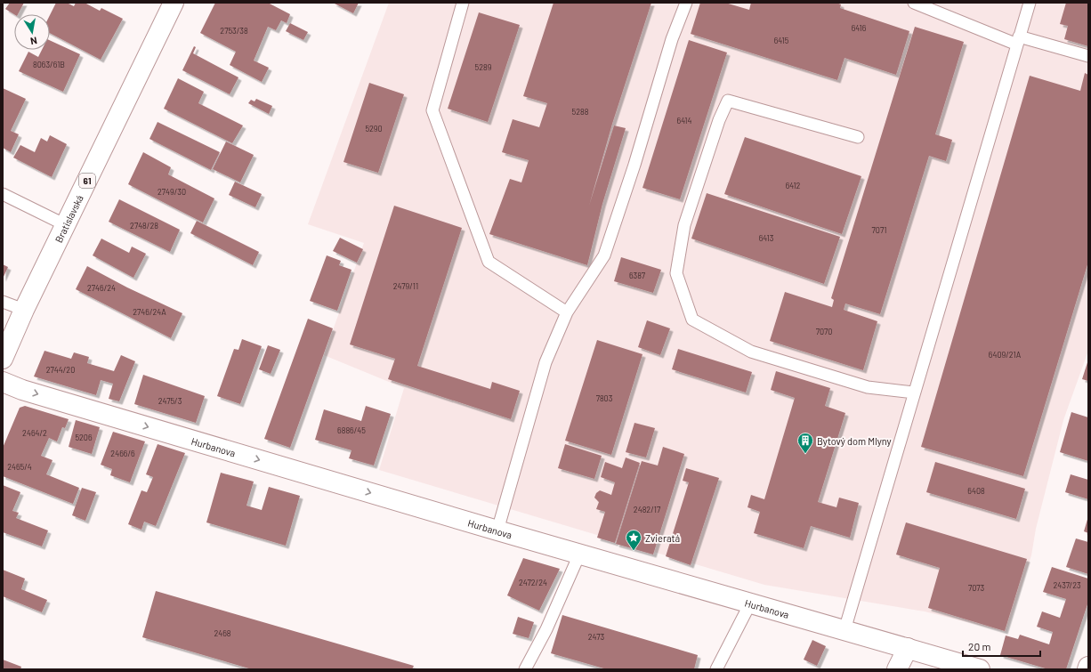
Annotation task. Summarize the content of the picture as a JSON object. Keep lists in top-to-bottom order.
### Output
{
  "streets": {
    "street": ["61", "Bratislavská", "Hurbanova"]
  },
  "one_way": ["Hurbanova"],
  "places": {
    "building": ["Bytový dom Mlyny"],
    "place": ["Zvieratá"]
  },
  "house_numbers": [
    "6416",
    "2753/38",
    "6415",
    "8063/61B",
    "5289",
    "5288",
    "6414",
    "5290",
    "6412",
    "2749/30",
    "2748/28",
    "7071",
    "6413",
    "6387",
    "2479/11",
    "2746/24",
    "2746/24A",
    "7070",
    "6409/21A",
    "2744/20",
    "7803",
    "2475/3",
    "6886/45",
    "2464/2",
    "5206",
    "2466/6",
    "2465/4",
    "6408",
    "2482/17",
    "2472/24",
    "2437/23",
    "7073",
    "2468",
    "2473"
  ],
  "scale_bar": "20 m",
  "north": "bottom"
}
